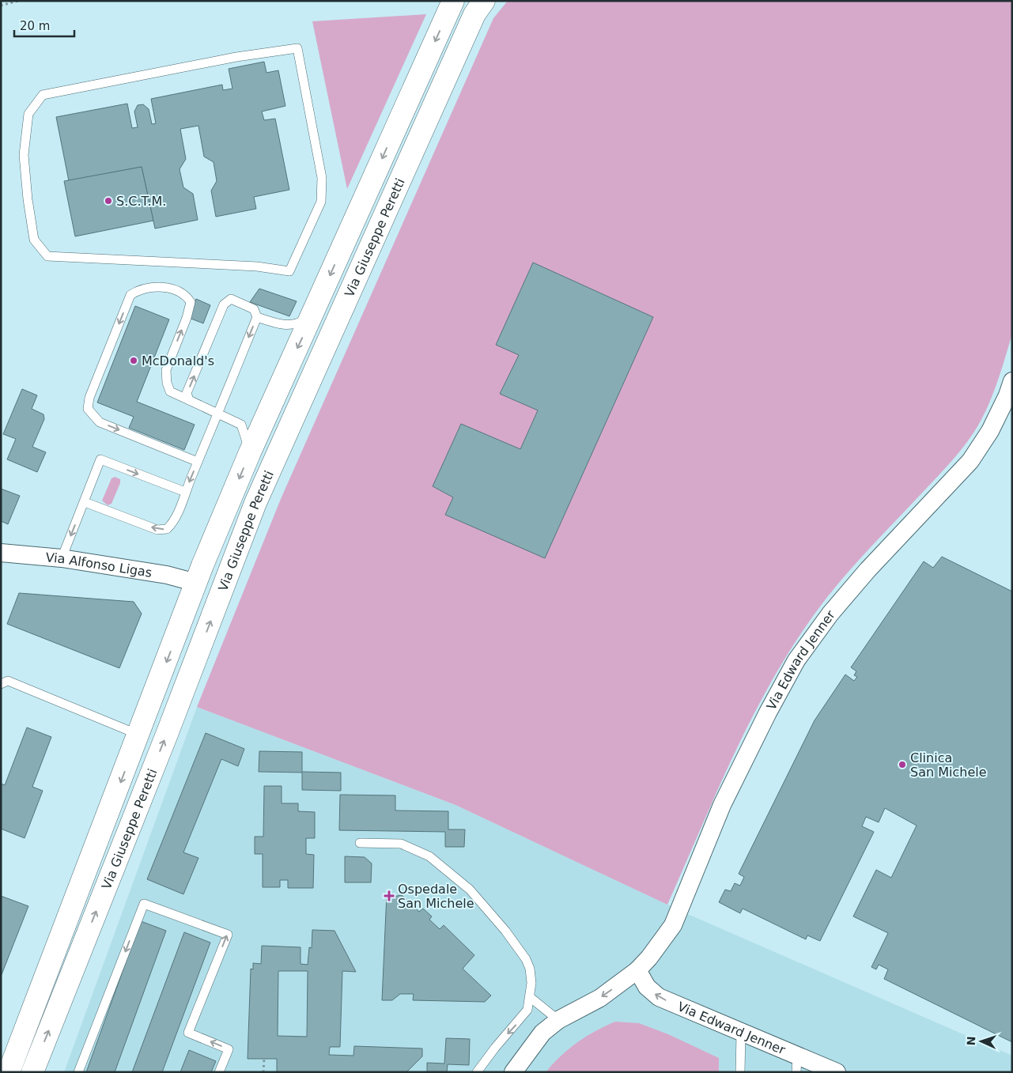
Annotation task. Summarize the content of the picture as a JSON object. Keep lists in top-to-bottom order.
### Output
{
  "streets": {
    "street": ["Via Giuseppe Peretti", "Via Alfonso Ligas", "Via Edward Jenner"]
  },
  "crossings": [
    ["Via Giuseppe Peretti", "Via Alfonso Ligas"]
  ],
  "places": {
    "other": ["S.C.T.M.", "McDonald's", "Clinica San Michele"],
    "health": ["Ospedale San Michele"]
  },
  "scale_bar": "20 m",
  "north": "left"
}
